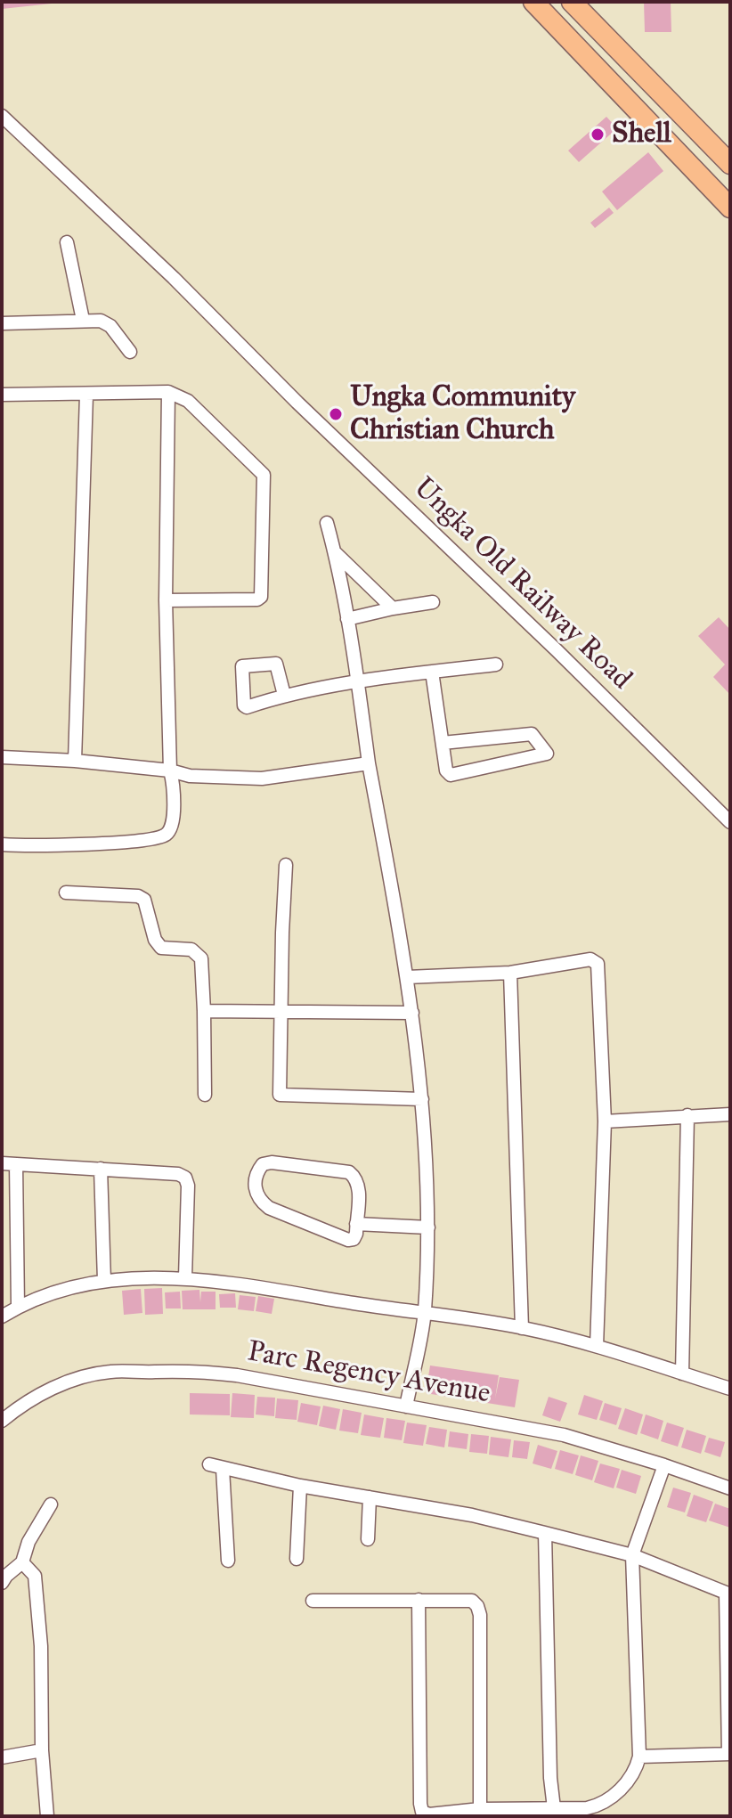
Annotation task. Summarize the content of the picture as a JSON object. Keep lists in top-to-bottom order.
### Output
{
  "streets": {
    "street": ["Ungka Old Railway Road", "Parc Regency Avenue"]
  },
  "places": ["Shell", "Ungka Community Christian Church"]
}
